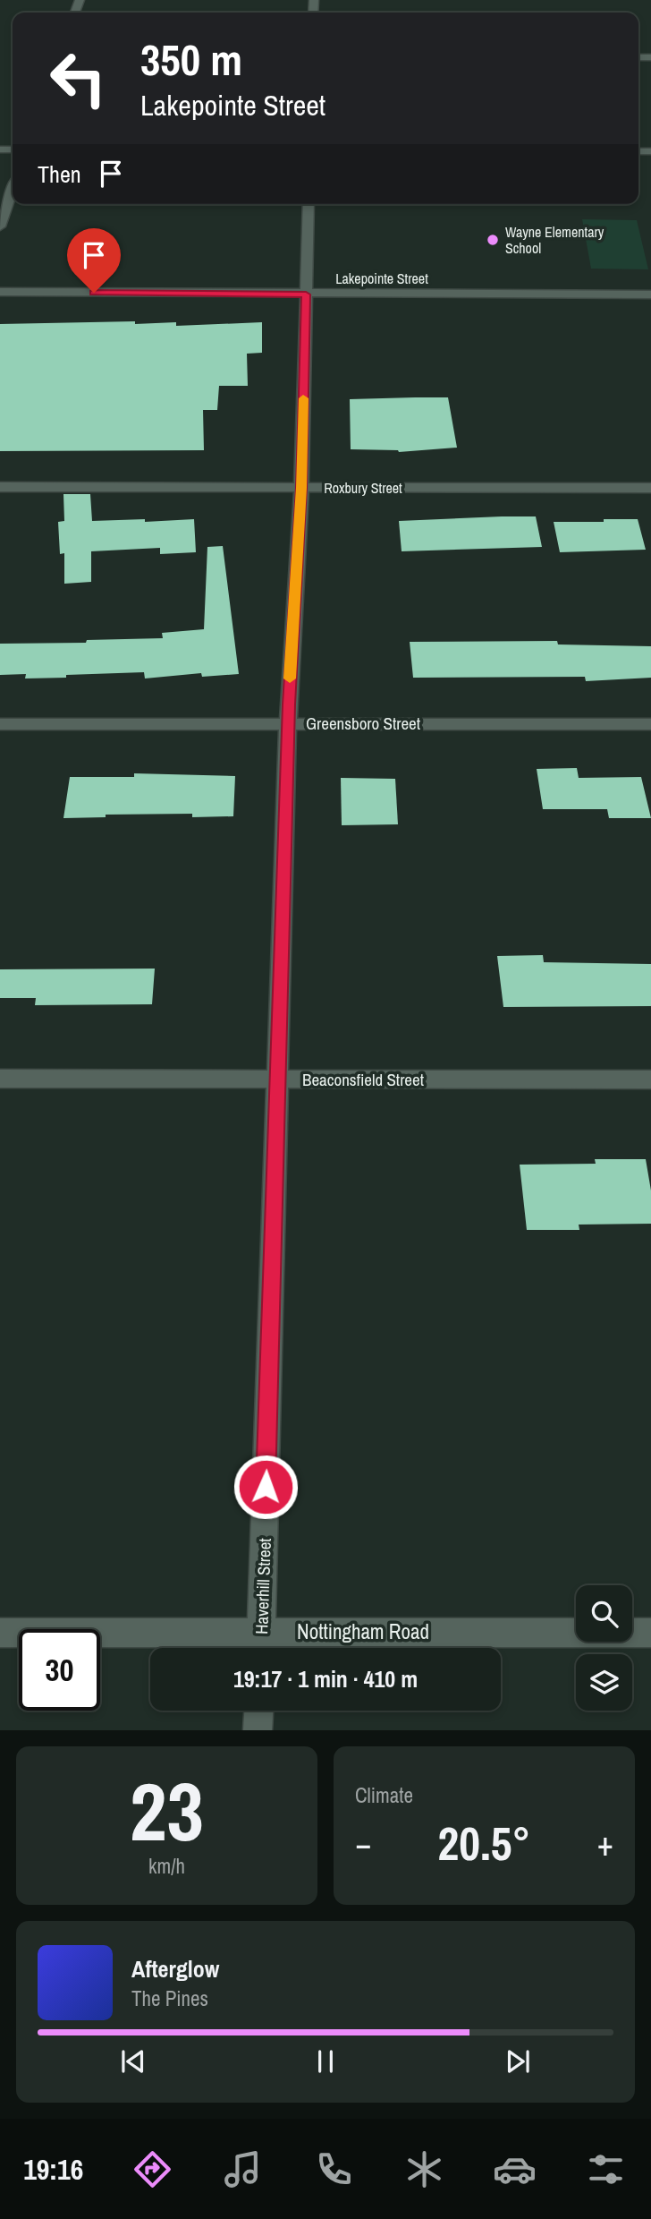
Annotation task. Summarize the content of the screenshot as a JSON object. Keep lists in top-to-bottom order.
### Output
{
  "streets": {
    "street": [
      "Lakepointe Street",
      "Roxbury Street",
      "Greensboro Street",
      "Beaconsfield Street",
      "Haverhill Street",
      "Nottingham Road"
    ]
  },
  "crossings": [
    ["Lakepointe Street", "Haverhill Street"],
    ["Roxbury Street", "Haverhill Street"],
    ["Greensboro Street", "Haverhill Street"],
    ["Beaconsfield Street", "Haverhill Street"],
    ["Haverhill Street", "Nottingham Road"]
  ],
  "places": ["Wayne Elementary School"],
  "page": {
    "turn": ["350 m", "Lakepointe Street"],
    "then": "Then",
    "limit": "30",
    "trip": "19:17 · 1 min · 410 m",
    "tile": [
      ["23", "km/h"],
      "Climate"
    ],
    "heat": ["−", "20.5°", "+"],
    "song": ["Afterglow", "The Pines"],
    "tabs": "19:16"
  }
}
